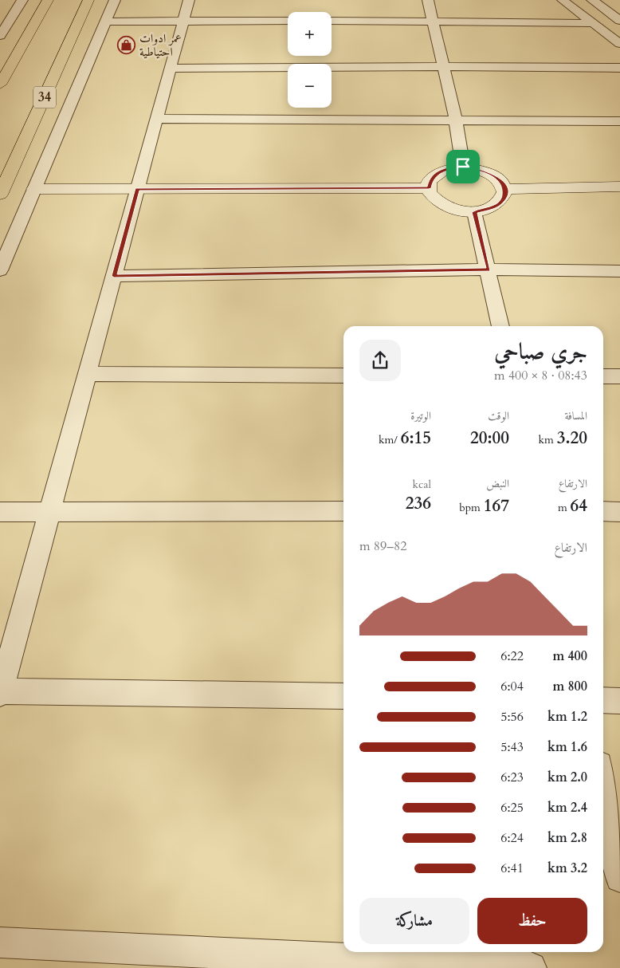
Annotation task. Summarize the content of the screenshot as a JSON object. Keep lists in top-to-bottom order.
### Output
{
  "streets": {
    "highway": ["34"]
  },
  "places": {
    "shop": ["عمر ادوات احتياطية"]
  },
  "page": {
    "map_buttons": ["+", "−"],
    "heading": ["جري صباحي", "08:43 · 8 × 400 m"],
    "stats": [
      ["المسافة", "3.20 km"],
      ["الوقت", "20:00"],
      ["الوتيرة", "6:15 /km"],
      ["الارتفاع", "64 m"],
      ["النبض", "167 bpm"],
      ["kcal", "236"]
    ],
    "chart": ["الارتفاع", "82–89 m"],
    "list": [
      {
        "name": "400 m",
        "note": "6:22"
      },
      {
        "name": "800 m",
        "note": "6:04"
      },
      {
        "name": "1.2 km",
        "note": "5:56"
      },
      {
        "name": "1.6 km",
        "note": "5:43"
      },
      {
        "name": "2.0 km",
        "note": "6:23"
      },
      {
        "name": "2.4 km",
        "note": "6:25"
      },
      {
        "name": "2.8 km",
        "note": "6:24"
      },
      {
        "name": "3.2 km",
        "note": "6:41"
      }
    ],
    "buttons": ["حفظ", "مشاركة"]
  }
}
